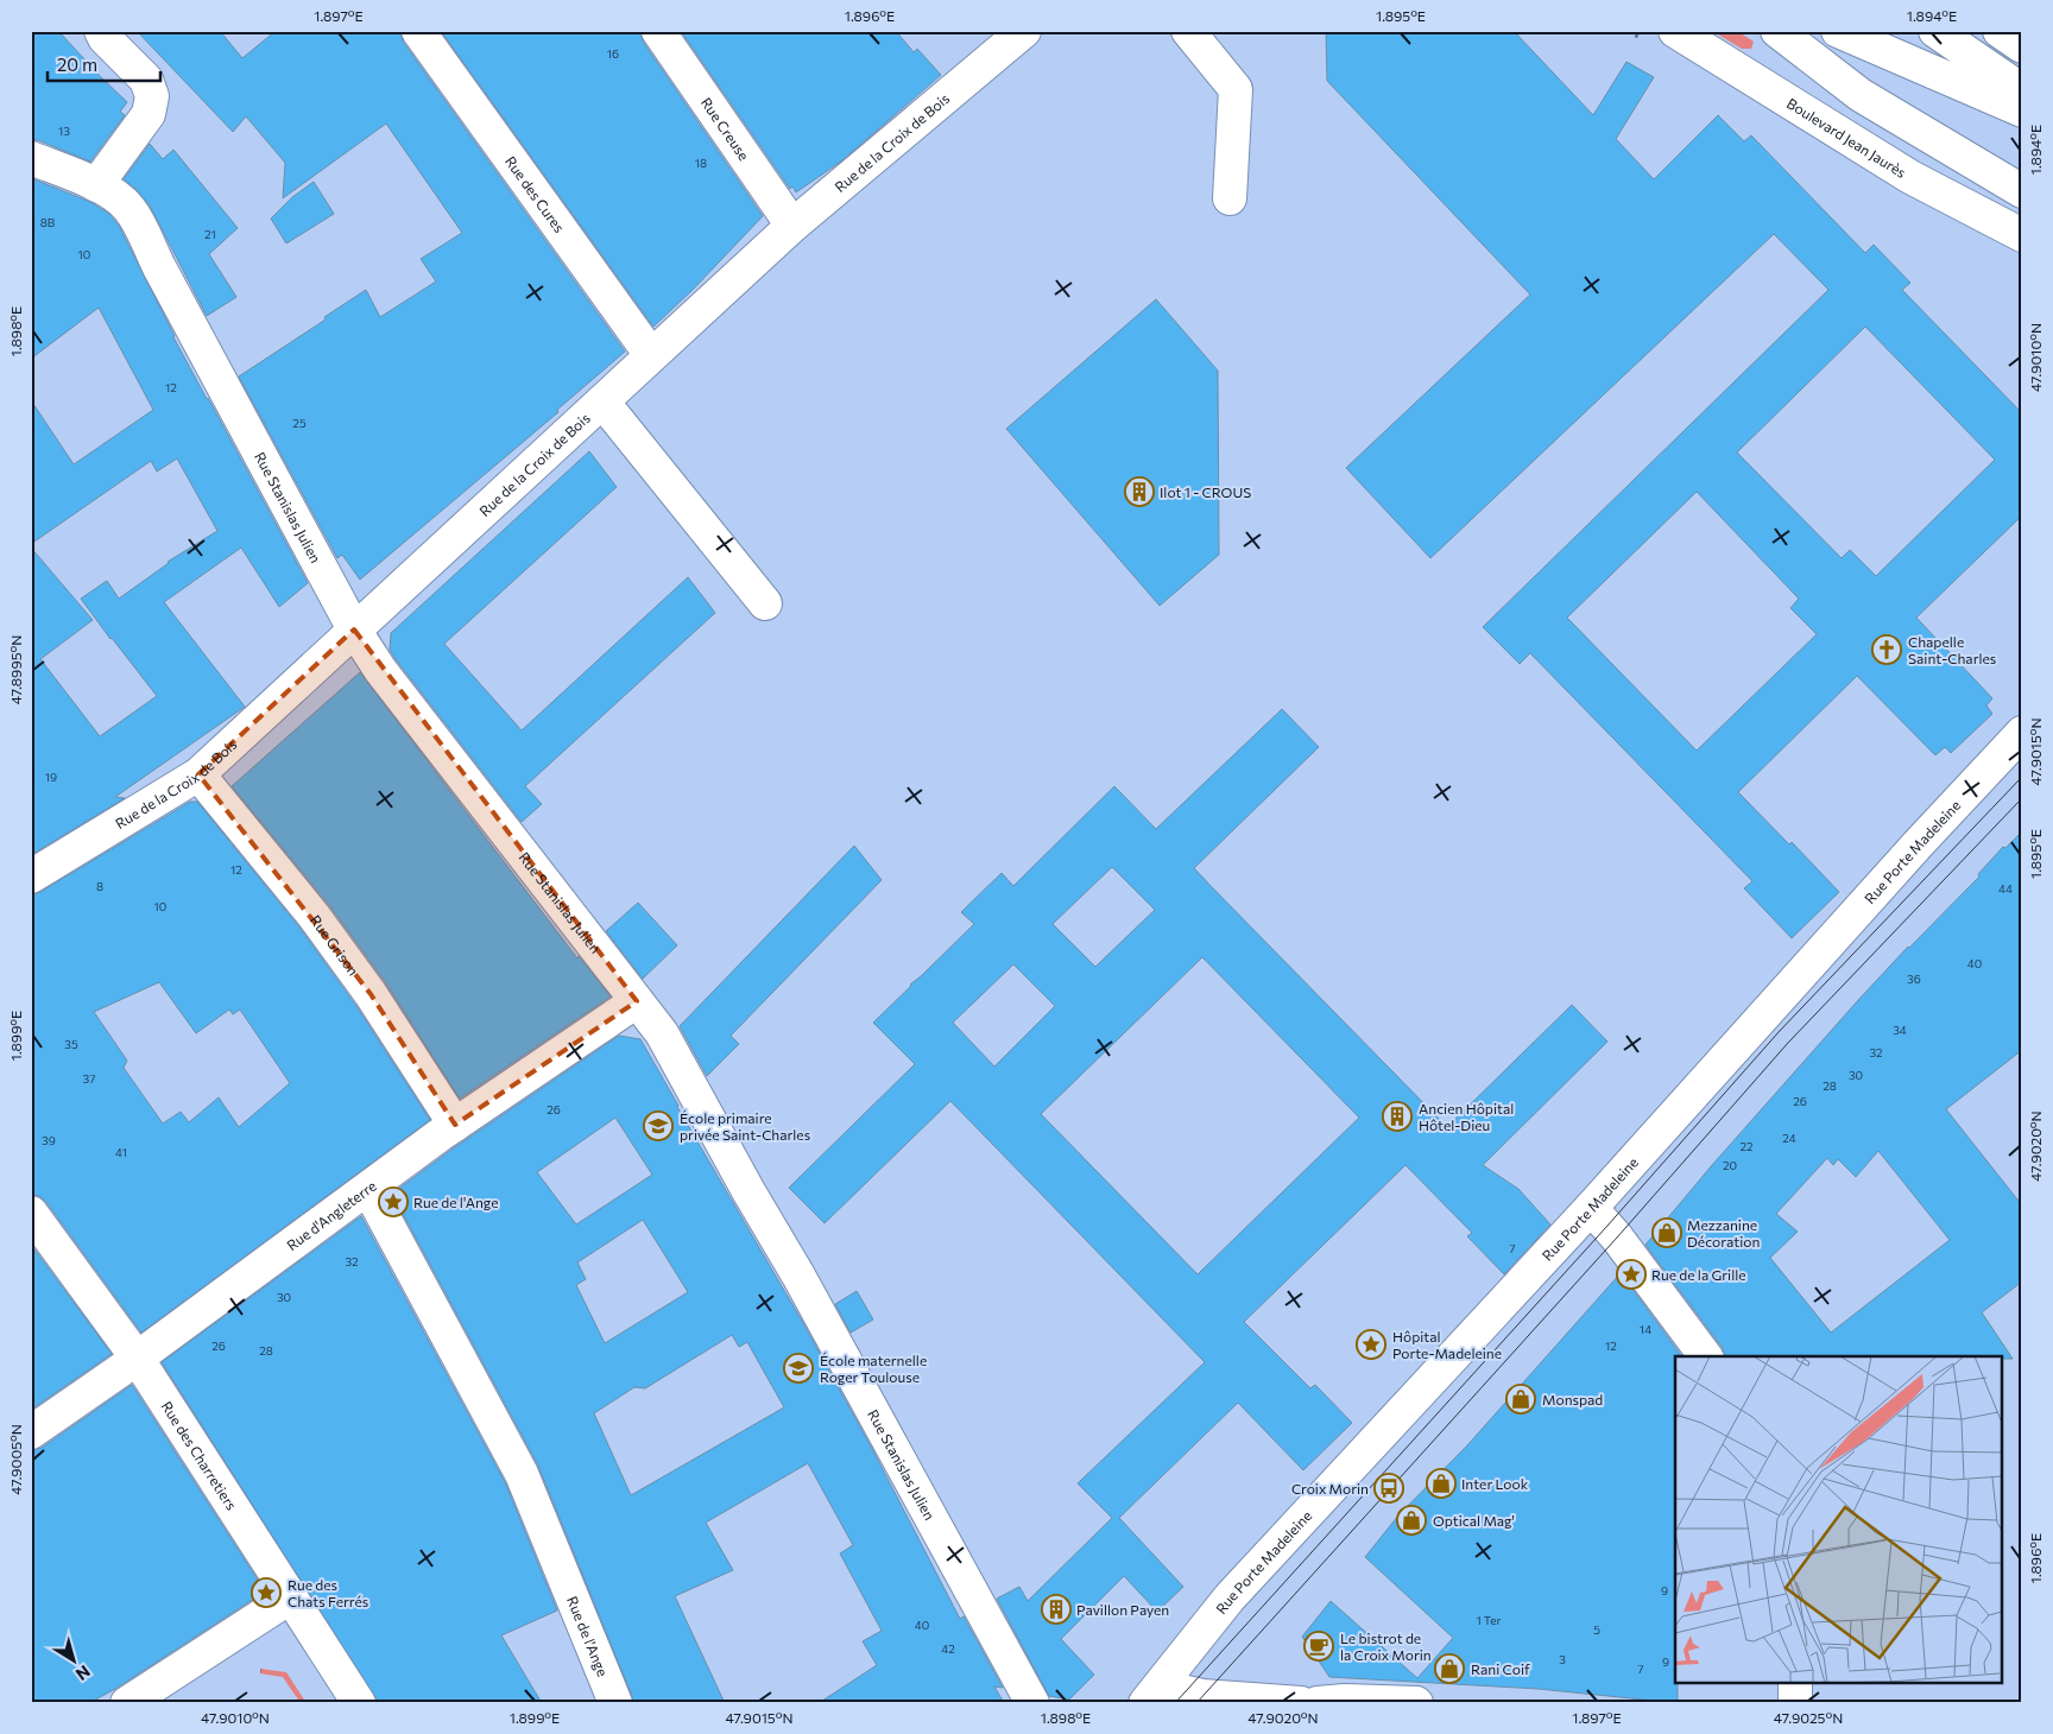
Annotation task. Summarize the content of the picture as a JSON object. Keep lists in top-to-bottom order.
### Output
{
  "streets": {
    "street": [
      "Rue Creuse",
      "Boulevard Jean Jaurès",
      "Rue de la Croix de Bois",
      "Rue des Cures",
      "Rue Stanislas Julien",
      "Rue Porte Madeleine",
      "Rue Grison",
      "Rue d'Angleterre",
      "Rue des Charretiers",
      "Rue de l'Ange"
    ]
  },
  "crossings": [
    ["Rue Creuse", "Rue de la Croix de Bois"],
    ["Rue de la Croix de Bois", "Rue des Cures"],
    ["Rue de la Croix de Bois", "Rue Stanislas Julien"],
    ["Rue de la Croix de Bois", "Rue Grison"],
    ["Rue Stanislas Julien", "Rue d'Angleterre"],
    ["Rue Grison", "Rue d'Angleterre"],
    ["Rue d'Angleterre", "Rue des Charretiers"],
    ["Rue d'Angleterre", "Rue de l'Ange"]
  ],
  "places": {
    "building": ["Ilot 1 - CROUS", "Ancien Hôpital Hôtel-Dieu", "Pavillon Payen"],
    "church": ["Chapelle Saint-Charles"],
    "school or university": ["École primaire privée Saint-Charles", "École maternelle Roger Toulouse"],
    "place": [
      "Rue de l'Ange",
      "Rue de la Grille",
      "Hôpital Porte-Madeleine",
      "Rue des Chats Ferrés"
    ],
    "shop": [
      "Mezzanine Décoration",
      "Monspad",
      "Inter Look",
      "Optical Mag'",
      "Rani Coif"
    ],
    "bus stop": ["Croix Morin"],
    "cafe": ["Le bistrot de la Croix Morin"]
  },
  "house_numbers": [
    "16",
    "13",
    "18",
    "8B",
    "21",
    "10",
    "12",
    "25",
    "19",
    "12",
    "8",
    "44",
    "10",
    "40",
    "36",
    "34",
    "35",
    "32",
    "30",
    "37",
    "28",
    "26",
    "26",
    "24",
    "39",
    "22",
    "41",
    "20",
    "7",
    "32",
    "30",
    "14",
    "26",
    "12",
    "28",
    "9",
    "1 Ter",
    "40",
    "5",
    "42",
    "3",
    "9",
    "7"
  ],
  "scale_bar": "20 m",
  "north": "bottom right",
  "coordinates": [
    "1.897°E",
    "1.896°E",
    "1.895°E",
    "1.894°E",
    "1.898°E",
    "47.9010°N",
    "47.8995°N",
    "47.9015°N",
    "1.899°E",
    "47.9020°N",
    "47.9005°N",
    "47.9025°N"
  ]
}
